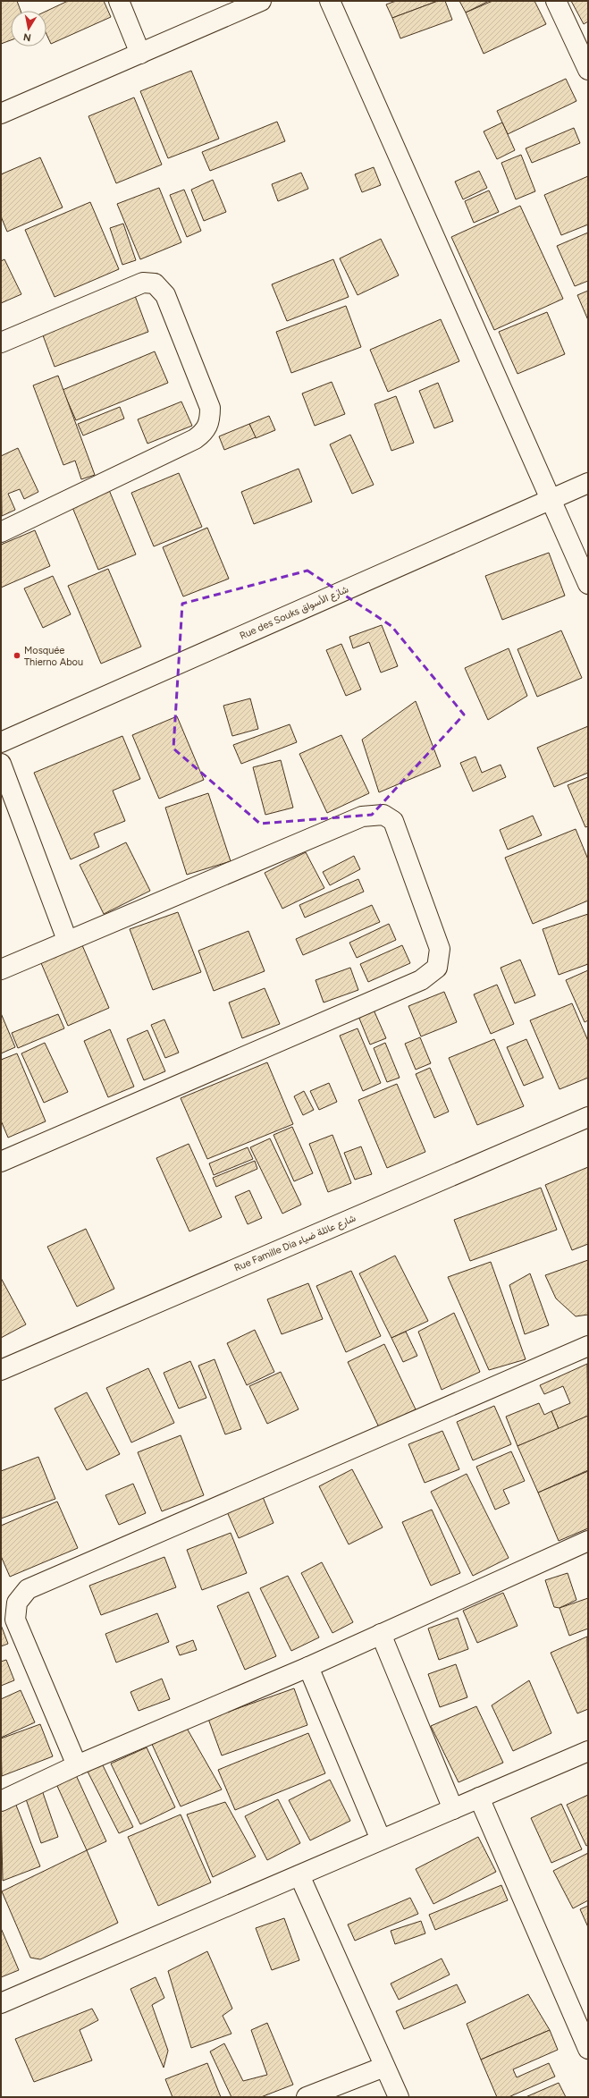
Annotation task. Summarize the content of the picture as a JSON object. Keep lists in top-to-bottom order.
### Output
{
  "streets": {
    "street": ["Rue des Souks شارع الأسواق", "Rue Famille Dia شارع عائلة ضياء"]
  },
  "places": ["Mosquée Thierno Abou"],
  "north": "bottom"
}
